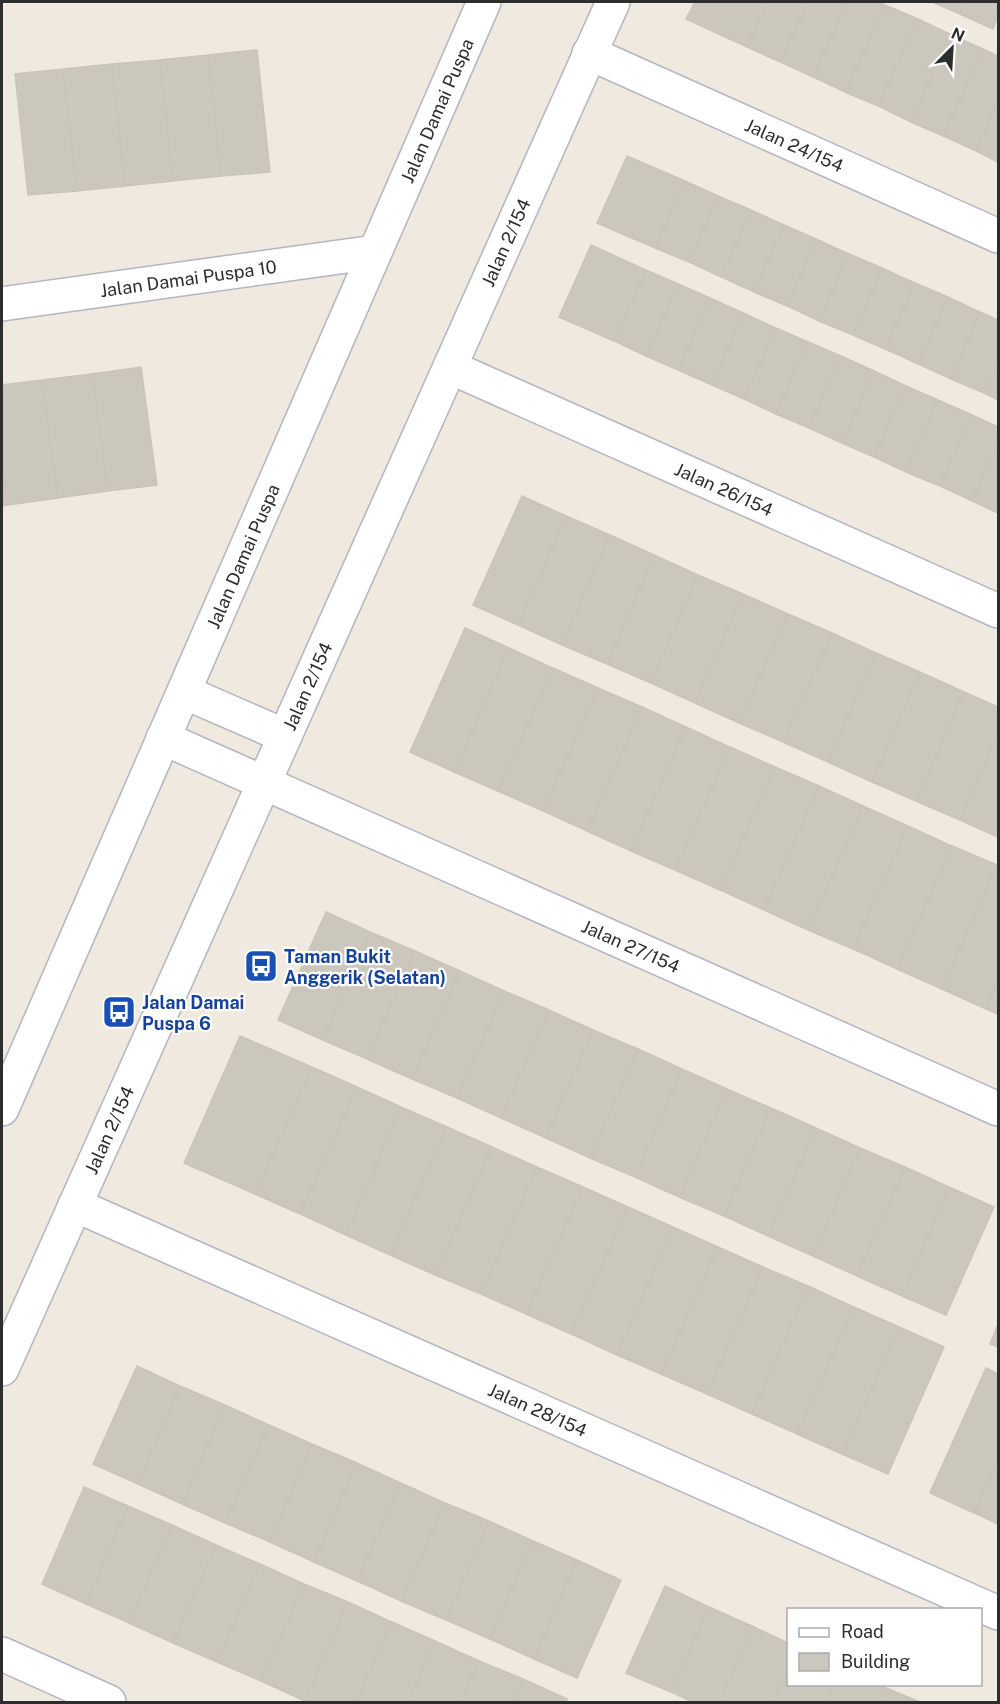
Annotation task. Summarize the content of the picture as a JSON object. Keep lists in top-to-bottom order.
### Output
{
  "streets": {
    "street": [
      "Jalan Damai Puspa",
      "Jalan 24/154",
      "Jalan 2/154",
      "Jalan Damai Puspa 10",
      "Jalan 26/154",
      "Jalan 27/154",
      "Jalan 28/154"
    ]
  },
  "crossings": [
    ["Jalan Damai Puspa", "Jalan Damai Puspa 10"],
    ["Jalan Damai Puspa", "Jalan 27/154"],
    ["Jalan 24/154", "Jalan 2/154"],
    ["Jalan 2/154", "Jalan 26/154"],
    ["Jalan 2/154", "Jalan 27/154"],
    ["Jalan 2/154", "Jalan 28/154"]
  ],
  "places": {
    "bus stop": ["Taman Bukit Anggerik (Selatan)", "Jalan Damai Puspa 6"]
  },
  "legend": ["Road", "Building"],
  "north": "top right"
}
